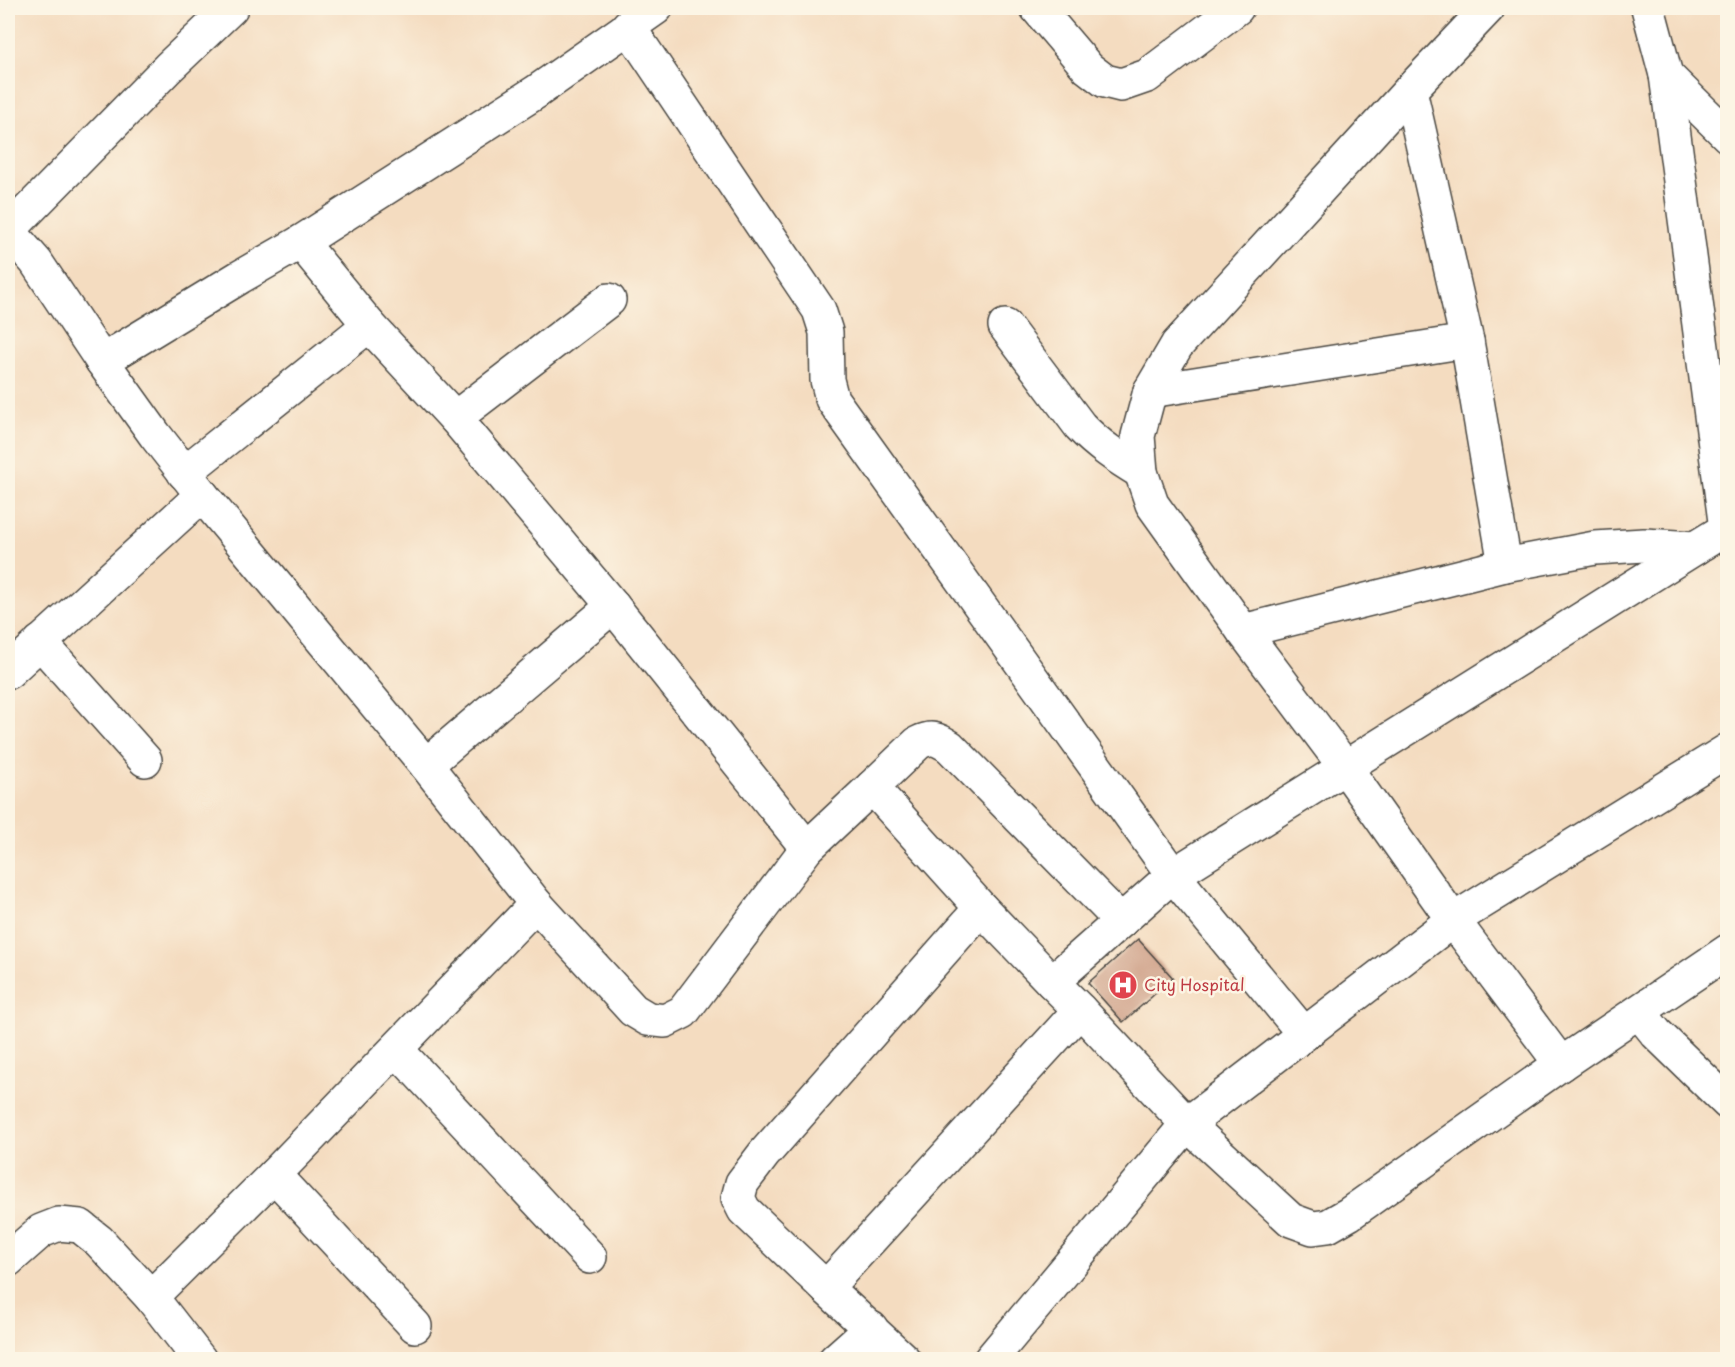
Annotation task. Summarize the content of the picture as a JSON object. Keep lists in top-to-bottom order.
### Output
{
  "places": {
    "hospital": ["City Hospital"]
  }
}
